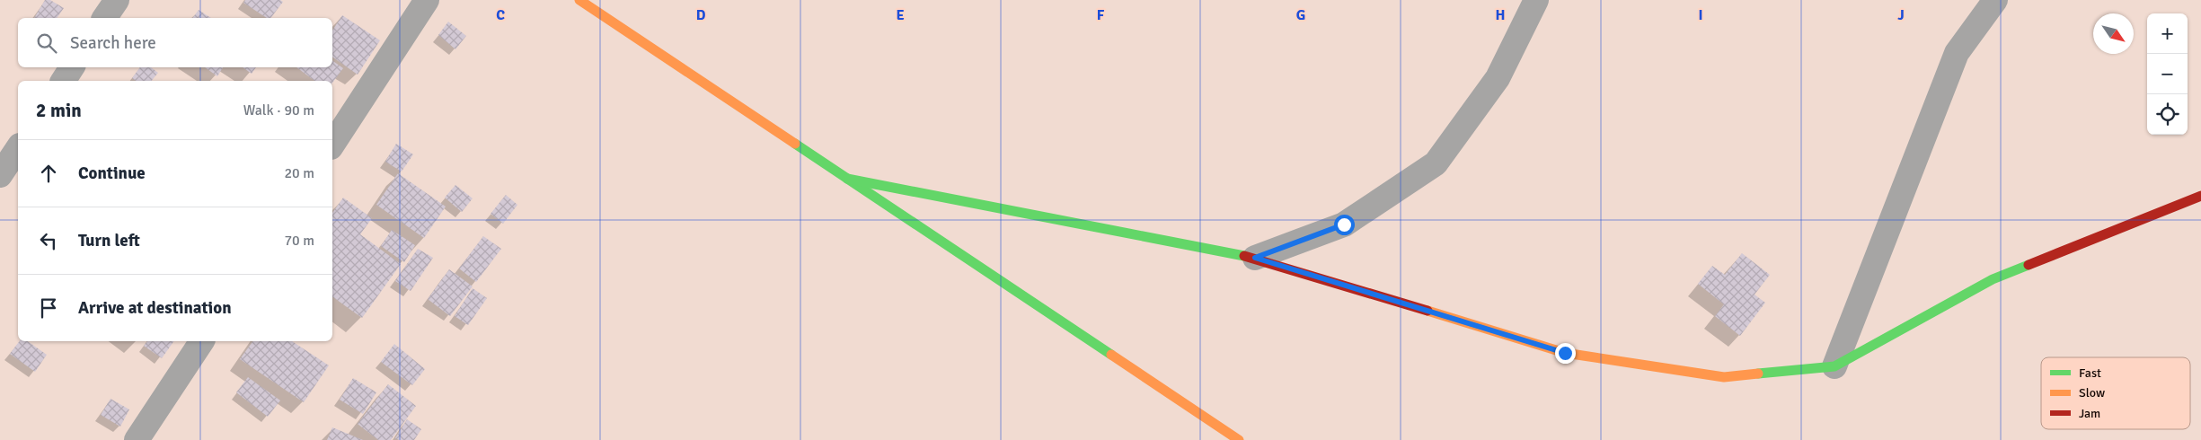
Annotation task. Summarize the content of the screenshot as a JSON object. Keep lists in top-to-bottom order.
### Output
{
  "legend": ["Fast", "Slow", "Jam"],
  "north": "bottom right",
  "page": {
    "map_buttons": ["+", "−"],
    "search": "Search here",
    "heading": ["2 min", "Walk · 90 m"],
    "list": [
      ["Continue", "20 m"],
      ["Turn left", "70 m"],
      "Arrive at destination"
    ]
  },
  "grid": {
    "columns": [
      "C",
      "D",
      "E",
      "F",
      "G",
      "H",
      "I",
      "J"
    ]
  }
}
